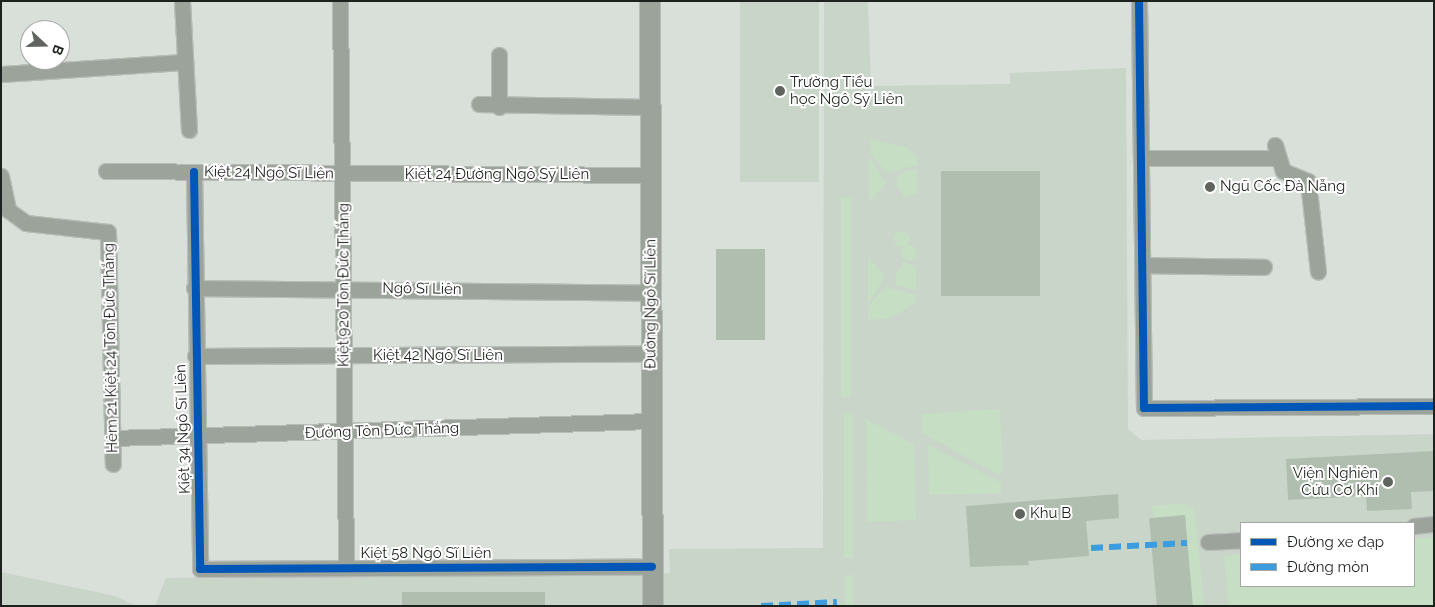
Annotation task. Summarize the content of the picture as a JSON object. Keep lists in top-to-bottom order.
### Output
{
  "streets": {
    "street": [
      "Kiệt 24 Ngô Sĩ Liên",
      "Kiệt 24 Đường Ngô Sỹ Liên",
      "Kiệt 920 Tôn Đức Thắng",
      "Ngô Sĩ Liên",
      "Đường Ngô Sĩ Liên",
      "Hẻm 21 Kiệt 24 Tôn Đức Thắng",
      "Kiệt 42 Ngô Sĩ Liên",
      "Kiệt 34 Ngô Sĩ Liên",
      "Đường Tôn Đức Thắng",
      "Kiệt 58 Ngô Sĩ Liên"
    ]
  },
  "crossings": [
    ["Kiệt 24 Ngô Sĩ Liên", "Kiệt 24 Đường Ngô Sỹ Liên"],
    ["Kiệt 24 Ngô Sĩ Liên", "Kiệt 920 Tôn Đức Thắng"],
    ["Kiệt 24 Ngô Sĩ Liên", "Ngô Sĩ Liên"],
    ["Kiệt 24 Ngô Sĩ Liên", "Kiệt 34 Ngô Sĩ Liên"],
    ["Kiệt 24 Đường Ngô Sỹ Liên", "Kiệt 920 Tôn Đức Thắng"],
    ["Kiệt 24 Đường Ngô Sỹ Liên", "Đường Ngô Sĩ Liên"],
    ["Kiệt 920 Tôn Đức Thắng", "Ngô Sĩ Liên"],
    ["Kiệt 920 Tôn Đức Thắng", "Kiệt 42 Ngô Sĩ Liên"],
    ["Kiệt 920 Tôn Đức Thắng", "Đường Tôn Đức Thắng"],
    ["Kiệt 920 Tôn Đức Thắng", "Kiệt 58 Ngô Sĩ Liên"],
    ["Ngô Sĩ Liên", "Đường Ngô Sĩ Liên"],
    ["Ngô Sĩ Liên", "Kiệt 34 Ngô Sĩ Liên"],
    ["Đường Ngô Sĩ Liên", "Kiệt 42 Ngô Sĩ Liên"],
    ["Đường Ngô Sĩ Liên", "Đường Tôn Đức Thắng"],
    ["Đường Ngô Sĩ Liên", "Kiệt 58 Ngô Sĩ Liên"],
    ["Hẻm 21 Kiệt 24 Tôn Đức Thắng", "Đường Tôn Đức Thắng"],
    ["Kiệt 42 Ngô Sĩ Liên", "Kiệt 34 Ngô Sĩ Liên"],
    ["Kiệt 34 Ngô Sĩ Liên", "Đường Tôn Đức Thắng"],
    ["Kiệt 34 Ngô Sĩ Liên", "Kiệt 58 Ngô Sĩ Liên"]
  ],
  "places": [
    "Trường Tiểu học Ngô Sỹ Liên",
    "Ngũ Cốc Đà Nẵng",
    "Viện Nghiên Cứu Cơ Khí",
    "Khu B"
  ],
  "legend": ["Đường xe đạp", "Đường mòn"],
  "north": "right"
}
